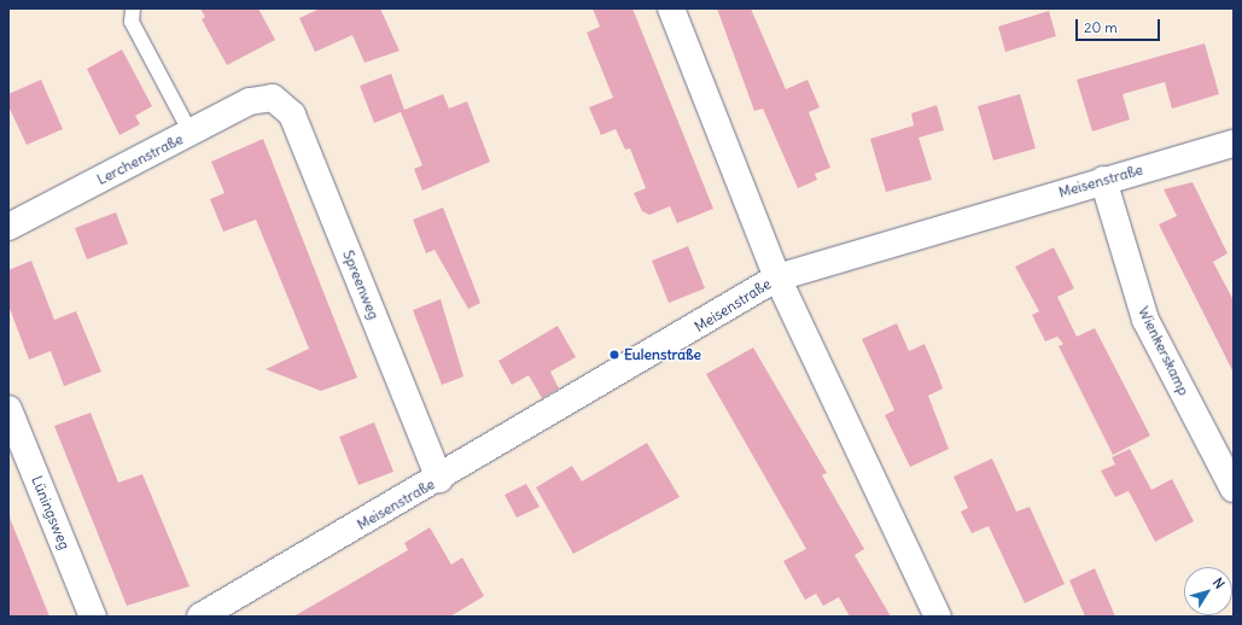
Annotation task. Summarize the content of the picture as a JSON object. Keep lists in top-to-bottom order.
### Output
{
  "streets": {
    "street": [
      "Lerchenstraße",
      "Meisenstraße",
      "Spreenweg",
      "Wienkerskamp",
      "Lüningsweg"
    ]
  },
  "crossings": [
    ["Lerchenstraße", "Spreenweg"],
    ["Meisenstraße", "Spreenweg"],
    ["Meisenstraße", "Wienkerskamp"]
  ],
  "places": ["Eulenstraße"],
  "scale_bar": "20 m",
  "north": "top right"
}
